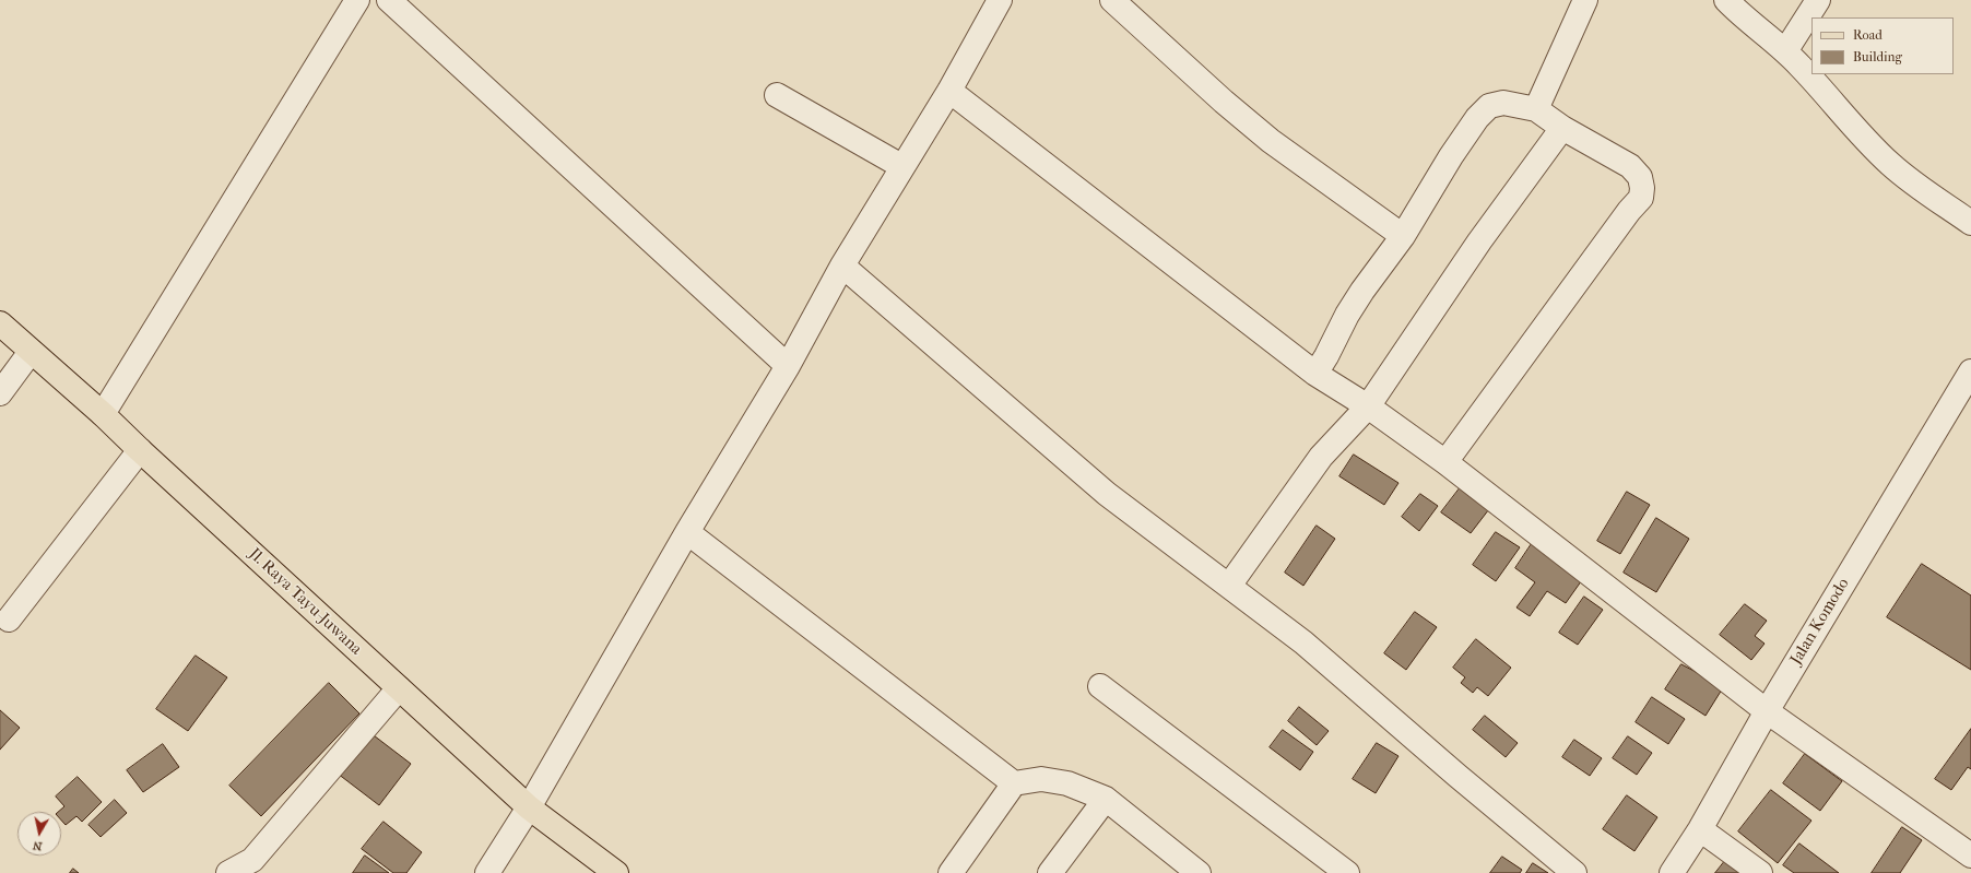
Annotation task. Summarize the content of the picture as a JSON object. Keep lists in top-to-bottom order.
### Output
{
  "streets": {
    "main road": ["Jl. Raya Tayu-Juwana"],
    "street": ["Jalan Komodo"]
  },
  "legend": ["Road", "Building"],
  "north": "bottom"
}
